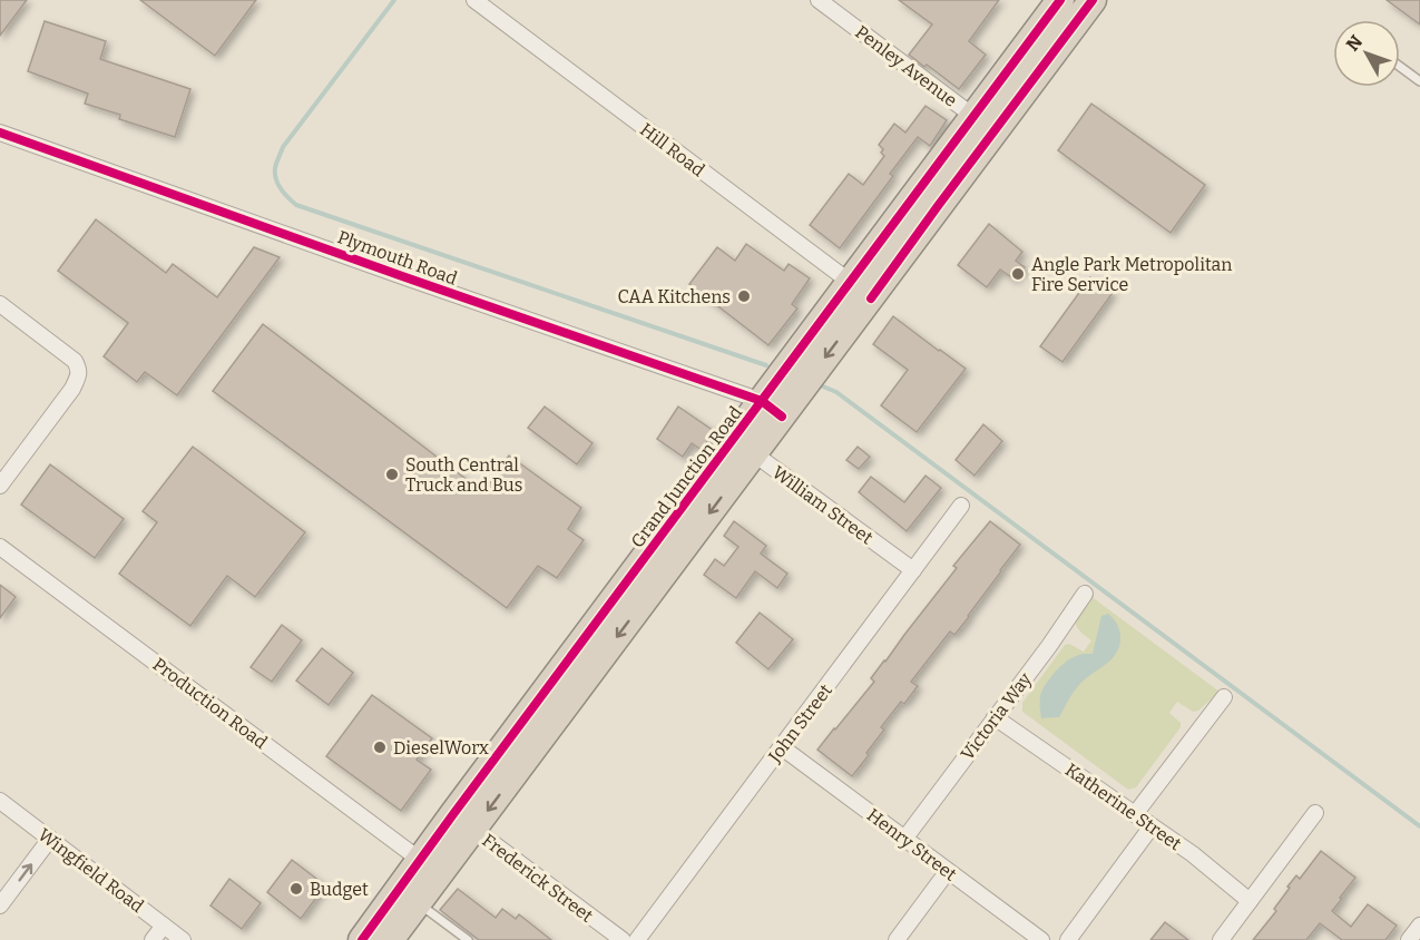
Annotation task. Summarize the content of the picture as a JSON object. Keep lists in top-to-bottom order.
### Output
{
  "streets": {
    "highway": ["Grand Junction Road"],
    "street": [
      "Penley Avenue",
      "Hill Road",
      "Plymouth Road",
      "William Street",
      "Production Road",
      "Victoria Way",
      "John Street",
      "Katherine Street",
      "Henry Street",
      "Wingfield Road",
      "Frederick Street"
    ]
  },
  "crossings": [
    ["Penley Avenue", "Grand Junction Road"],
    ["Hill Road", "Grand Junction Road"],
    ["Plymouth Road", "Grand Junction Road"],
    ["Grand Junction Road", "William Street"],
    ["Grand Junction Road", "Production Road"],
    ["Grand Junction Road", "Frederick Street"],
    ["William Street", "John Street"],
    ["Victoria Way", "Katherine Street"],
    ["Victoria Way", "Henry Street"],
    ["John Street", "Henry Street"]
  ],
  "places": [
    "Angle Park Metropolitan Fire Service",
    "CAA Kitchens",
    "South Central Truck and Bus",
    "DieselWorx",
    "Budget"
  ],
  "north": "top left"
}
